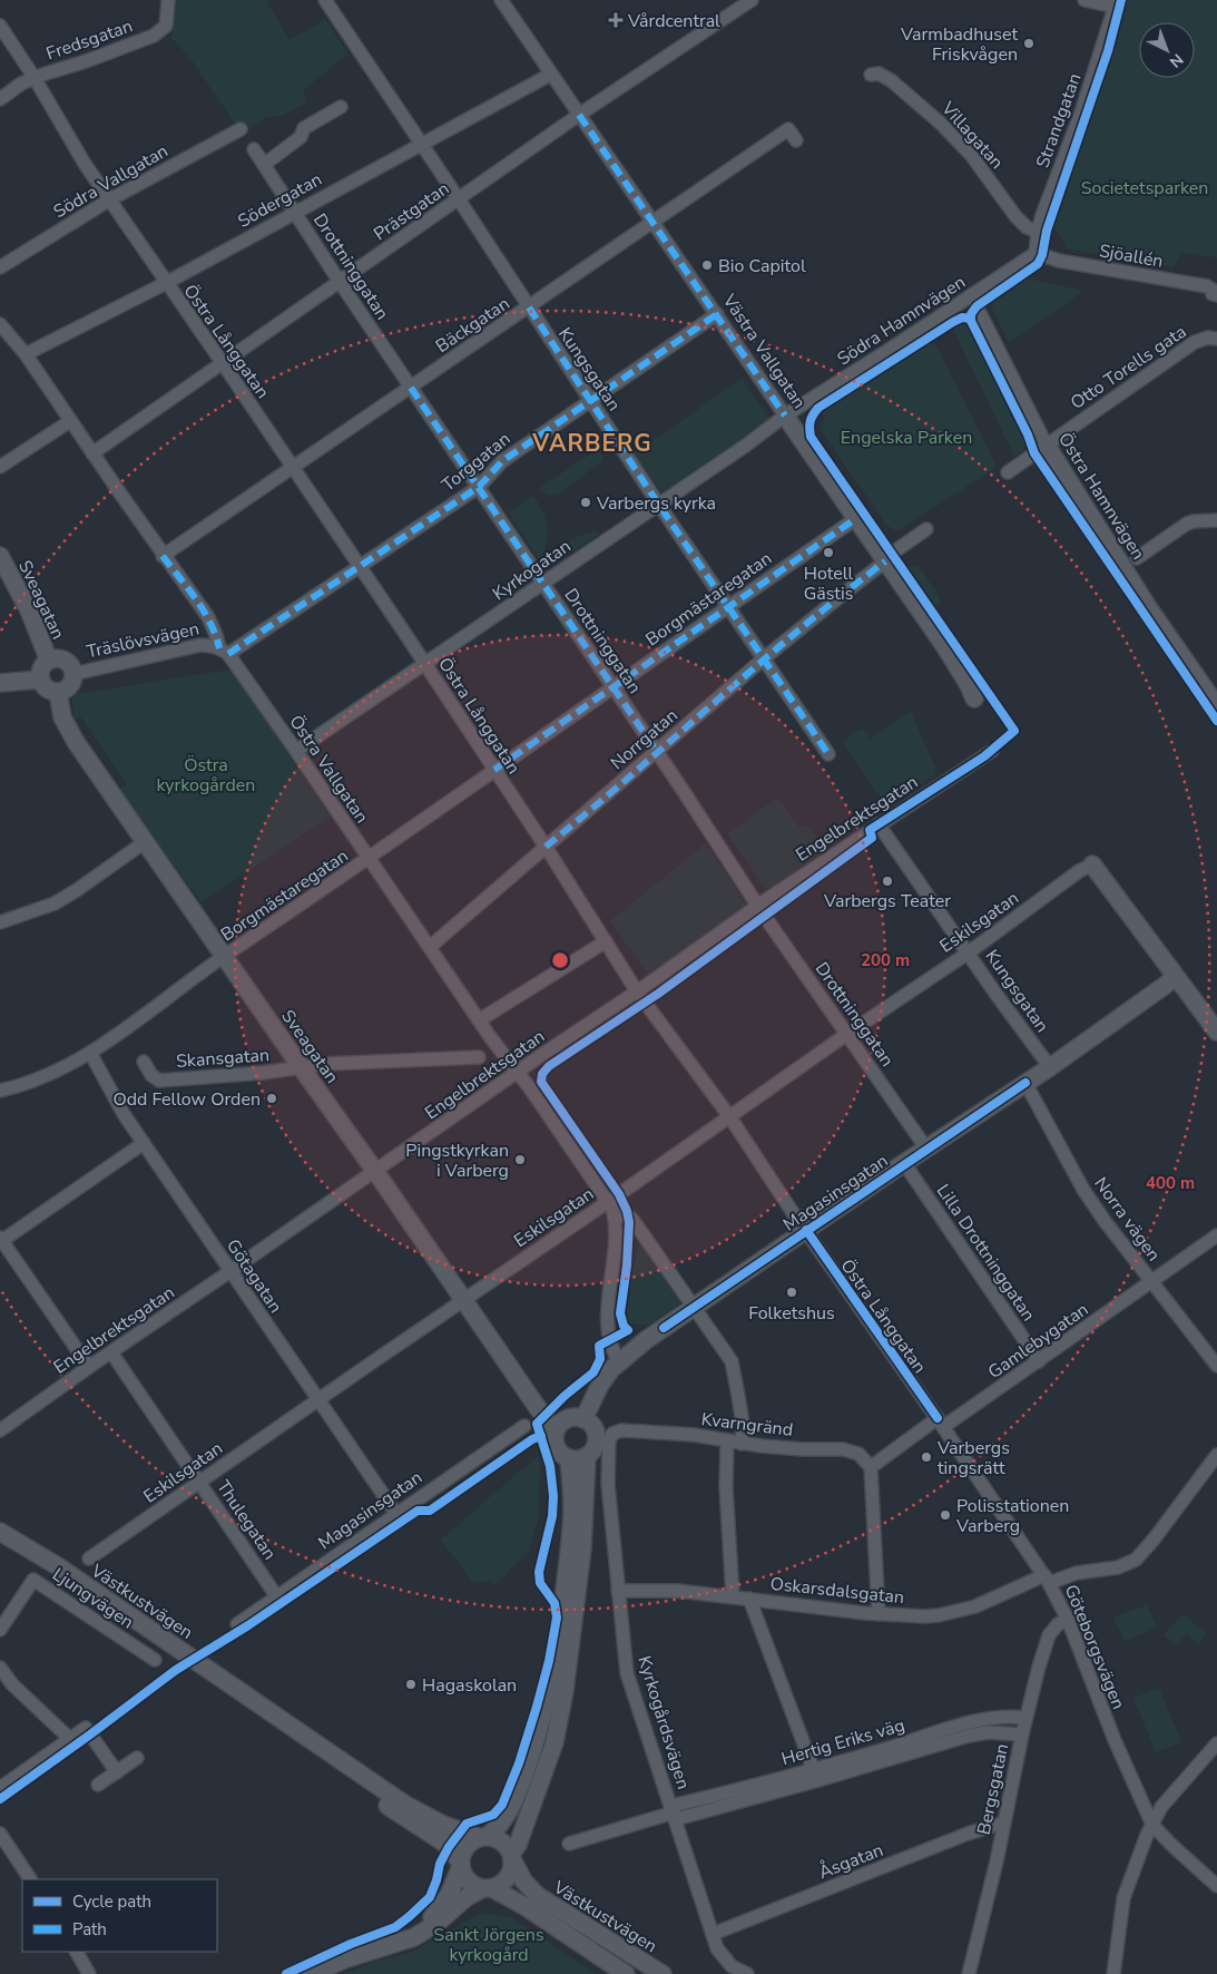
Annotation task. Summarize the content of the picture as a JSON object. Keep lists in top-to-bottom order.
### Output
{
  "streets": {
    "street": [
      "Fredsgatan",
      "Strandgatan",
      "Villagatan",
      "Södra Vallgatan",
      "Södergatan",
      "Prästgatan",
      "Sjöallén",
      "Drottninggatan",
      "Södra Hamnvägen",
      "Bäckgatan",
      "Östra Långgatan",
      "Västra Vallgatan",
      "Otto Torells gata",
      "Kungsgatan",
      "Torggatan",
      "Östra Hamnvägen",
      "Kyrkogatan",
      "Borgmästaregatan",
      "Sveagatan",
      "Träslövsvägen",
      "Norrgatan",
      "Östra Vallgatan",
      "Engelbrektsgatan",
      "Eskilsgatan",
      "Skansgatan",
      "Magasinsgatan",
      "Norra vägen",
      "Lilla Drottninggatan",
      "Götagatan",
      "Gamlebygatan",
      "Kvarngränd",
      "Thulegatan",
      "Oskarsdalsgatan",
      "Ljungvägen",
      "Västkustvägen",
      "Göteborgsvägen",
      "Kyrkogårdsvägen",
      "Hertig Eriks väg",
      "Bergsgatan",
      "Åsgatan"
    ]
  },
  "crossings": [
    ["Fredsgatan", "Östra Långgatan"],
    ["Strandgatan", "Villagatan"],
    ["Strandgatan", "Sjöallén"],
    ["Strandgatan", "Södra Hamnvägen"],
    ["Södra Vallgatan", "Östra Långgatan"],
    ["Södergatan", "Drottninggatan"],
    ["Södergatan", "Östra Långgatan"],
    ["Södergatan", "Västra Vallgatan"],
    ["Södergatan", "Kungsgatan"],
    ["Södergatan", "Östra Vallgatan"],
    ["Prästgatan", "Drottninggatan"],
    ["Prästgatan", "Östra Långgatan"],
    ["Prästgatan", "Västra Vallgatan"],
    ["Prästgatan", "Kungsgatan"],
    ["Prästgatan", "Östra Vallgatan"],
    ["Sjöallén", "Södra Hamnvägen"],
    ["Drottninggatan", "Bäckgatan"],
    ["Drottninggatan", "Torggatan"],
    ["Drottninggatan", "Kyrkogatan"],
    ["Drottninggatan", "Borgmästaregatan"],
    ["Drottninggatan", "Norrgatan"],
    ["Drottninggatan", "Engelbrektsgatan"],
    ["Drottninggatan", "Eskilsgatan"],
    ["Drottninggatan", "Magasinsgatan"],
    ["Södra Hamnvägen", "Västra Vallgatan"],
    ["Södra Hamnvägen", "Östra Hamnvägen"],
    ["Södra Hamnvägen", "Kyrkogatan"],
    ["Bäckgatan", "Östra Långgatan"],
    ["Bäckgatan", "Västra Vallgatan"],
    ["Bäckgatan", "Kungsgatan"],
    ["Bäckgatan", "Östra Vallgatan"],
    ["Östra Långgatan", "Torggatan"],
    ["Östra Långgatan", "Kyrkogatan"],
    ["Östra Långgatan", "Borgmästaregatan"],
    ["Östra Långgatan", "Norrgatan"],
    ["Östra Långgatan", "Engelbrektsgatan"],
    ["Östra Långgatan", "Eskilsgatan"],
    ["Östra Långgatan", "Magasinsgatan"],
    ["Östra Långgatan", "Gamlebygatan"],
    ["Östra Långgatan", "Göteborgsvägen"],
    ["Västra Vallgatan", "Torggatan"],
    ["Västra Vallgatan", "Kyrkogatan"],
    ["Västra Vallgatan", "Borgmästaregatan"],
    ["Västra Vallgatan", "Norrgatan"],
    ["Otto Torells gata", "Östra Hamnvägen"],
    ["Kungsgatan", "Torggatan"],
    ["Kungsgatan", "Kyrkogatan"],
    ["Kungsgatan", "Borgmästaregatan"],
    ["Kungsgatan", "Norrgatan"],
    ["Kungsgatan", "Engelbrektsgatan"],
    ["Kungsgatan", "Eskilsgatan"],
    ["Kungsgatan", "Magasinsgatan"],
    ["Torggatan", "Träslövsvägen"],
    ["Torggatan", "Östra Vallgatan"],
    ["Kyrkogatan", "Östra Vallgatan"],
    ["Borgmästaregatan", "Sveagatan"],
    ["Borgmästaregatan", "Östra Vallgatan"],
    ["Borgmästaregatan", "Götagatan"],
    ["Sveagatan", "Träslövsvägen"],
    ["Sveagatan", "Engelbrektsgatan"],
    ["Sveagatan", "Eskilsgatan"],
    ["Sveagatan", "Skansgatan"],
    ["Sveagatan", "Magasinsgatan"],
    ["Träslövsvägen", "Östra Vallgatan"],
    ["Norrgatan", "Östra Vallgatan"],
    ["Östra Vallgatan", "Engelbrektsgatan"],
    ["Östra Vallgatan", "Eskilsgatan"],
    ["Engelbrektsgatan", "Götagatan"],
    ["Engelbrektsgatan", "Thulegatan"],
    ["Eskilsgatan", "Götagatan"],
    ["Eskilsgatan", "Thulegatan"],
    ["Magasinsgatan", "Norra vägen"],
    ["Magasinsgatan", "Lilla Drottninggatan"],
    ["Magasinsgatan", "Götagatan"],
    ["Magasinsgatan", "Thulegatan"],
    ["Norra vägen", "Gamlebygatan"],
    ["Lilla Drottninggatan", "Gamlebygatan"],
    ["Gamlebygatan", "Kvarngränd"],
    ["Gamlebygatan", "Göteborgsvägen"],
    ["Kvarngränd", "Kyrkogårdsvägen"],
    ["Oskarsdalsgatan", "Göteborgsvägen"],
    ["Oskarsdalsgatan", "Kyrkogårdsvägen"],
    ["Göteborgsvägen", "Bergsgatan"],
    ["Kyrkogårdsvägen", "Hertig Eriks väg"],
    ["Kyrkogårdsvägen", "Åsgatan"],
    ["Hertig Eriks väg", "Bergsgatan"],
    ["Bergsgatan", "Åsgatan"]
  ],
  "districts": ["VARBERG"],
  "parks": [
    "Societetsparken",
    "Engelska Parken",
    "Östra kyrkogården",
    "Sankt Jörgens kyrkogård"
  ],
  "places": {
    "health": ["Vårdcentral"],
    "other": [
      "Varmbadhuset Friskvågen",
      "Bio Capitol",
      "Varbergs kyrka",
      "Hotell Gästis",
      "Varbergs Teater",
      "Odd Fellow Orden",
      "Pingstkyrkan i Varberg",
      "Folketshus",
      "Varbergs tingsrätt",
      "Polisstationen Varberg",
      "Hagaskolan"
    ]
  },
  "legend": ["Cycle path", "Path"],
  "north": "bottom right",
  "rings": ["200 m", "400 m"]
}
